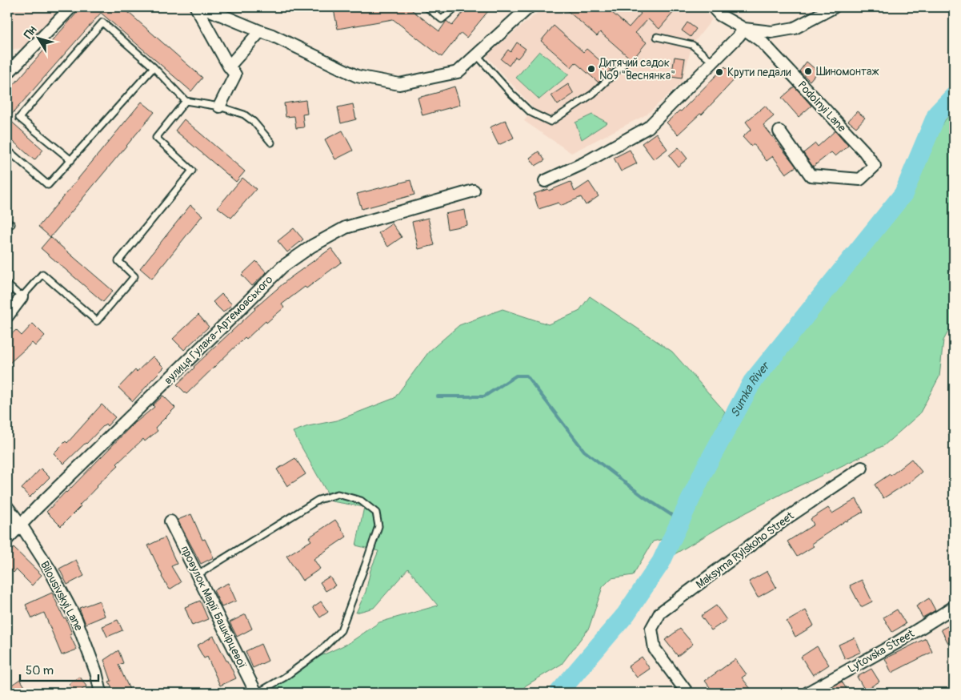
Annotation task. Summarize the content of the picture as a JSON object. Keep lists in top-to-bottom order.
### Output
{
  "streets": {
    "street": [
      "Podolnyi Lane",
      "вулиця Гулака-Артемовського",
      "Maksyma Rylskoho Street",
      "Bilousivskyi Lane",
      "провулок Марії Башкірцевої",
      "Lytovska Street"
    ]
  },
  "crossings": [
    ["вулиця Гулака-Артемовського", "Bilousivskyi Lane"]
  ],
  "water": ["Sumka River"],
  "places": ["Дитячий садок №9 \"Веснянка\"", "Шиномонтаж", "Крути педали"],
  "scale_bar": "50 m",
  "north": "top left"
}
